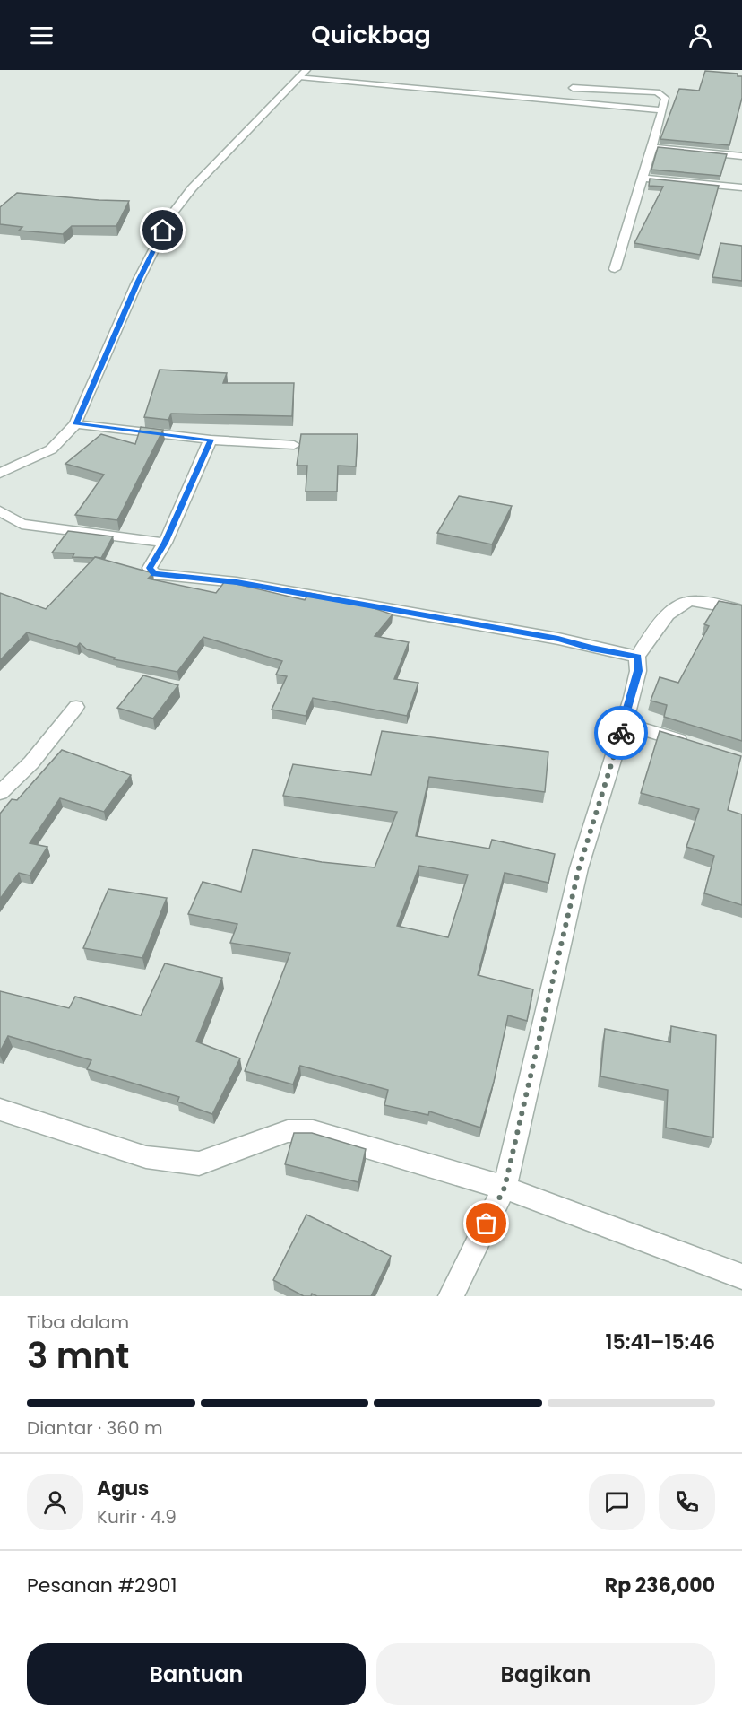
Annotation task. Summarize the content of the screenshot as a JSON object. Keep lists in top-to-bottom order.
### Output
{
  "page": {
    "header": "Quickbag",
    "heading": ["3 mnt", "Tiba dalam", "15:41–15:46"],
    "panel": [
      "Agus",
      "Kurir · 4.9",
      "Pesanan #2901",
      "Rp 236,000"
    ],
    "bar": "Diantar · 360 m",
    "buttons": ["Bantuan", "Bagikan"]
  }
}
